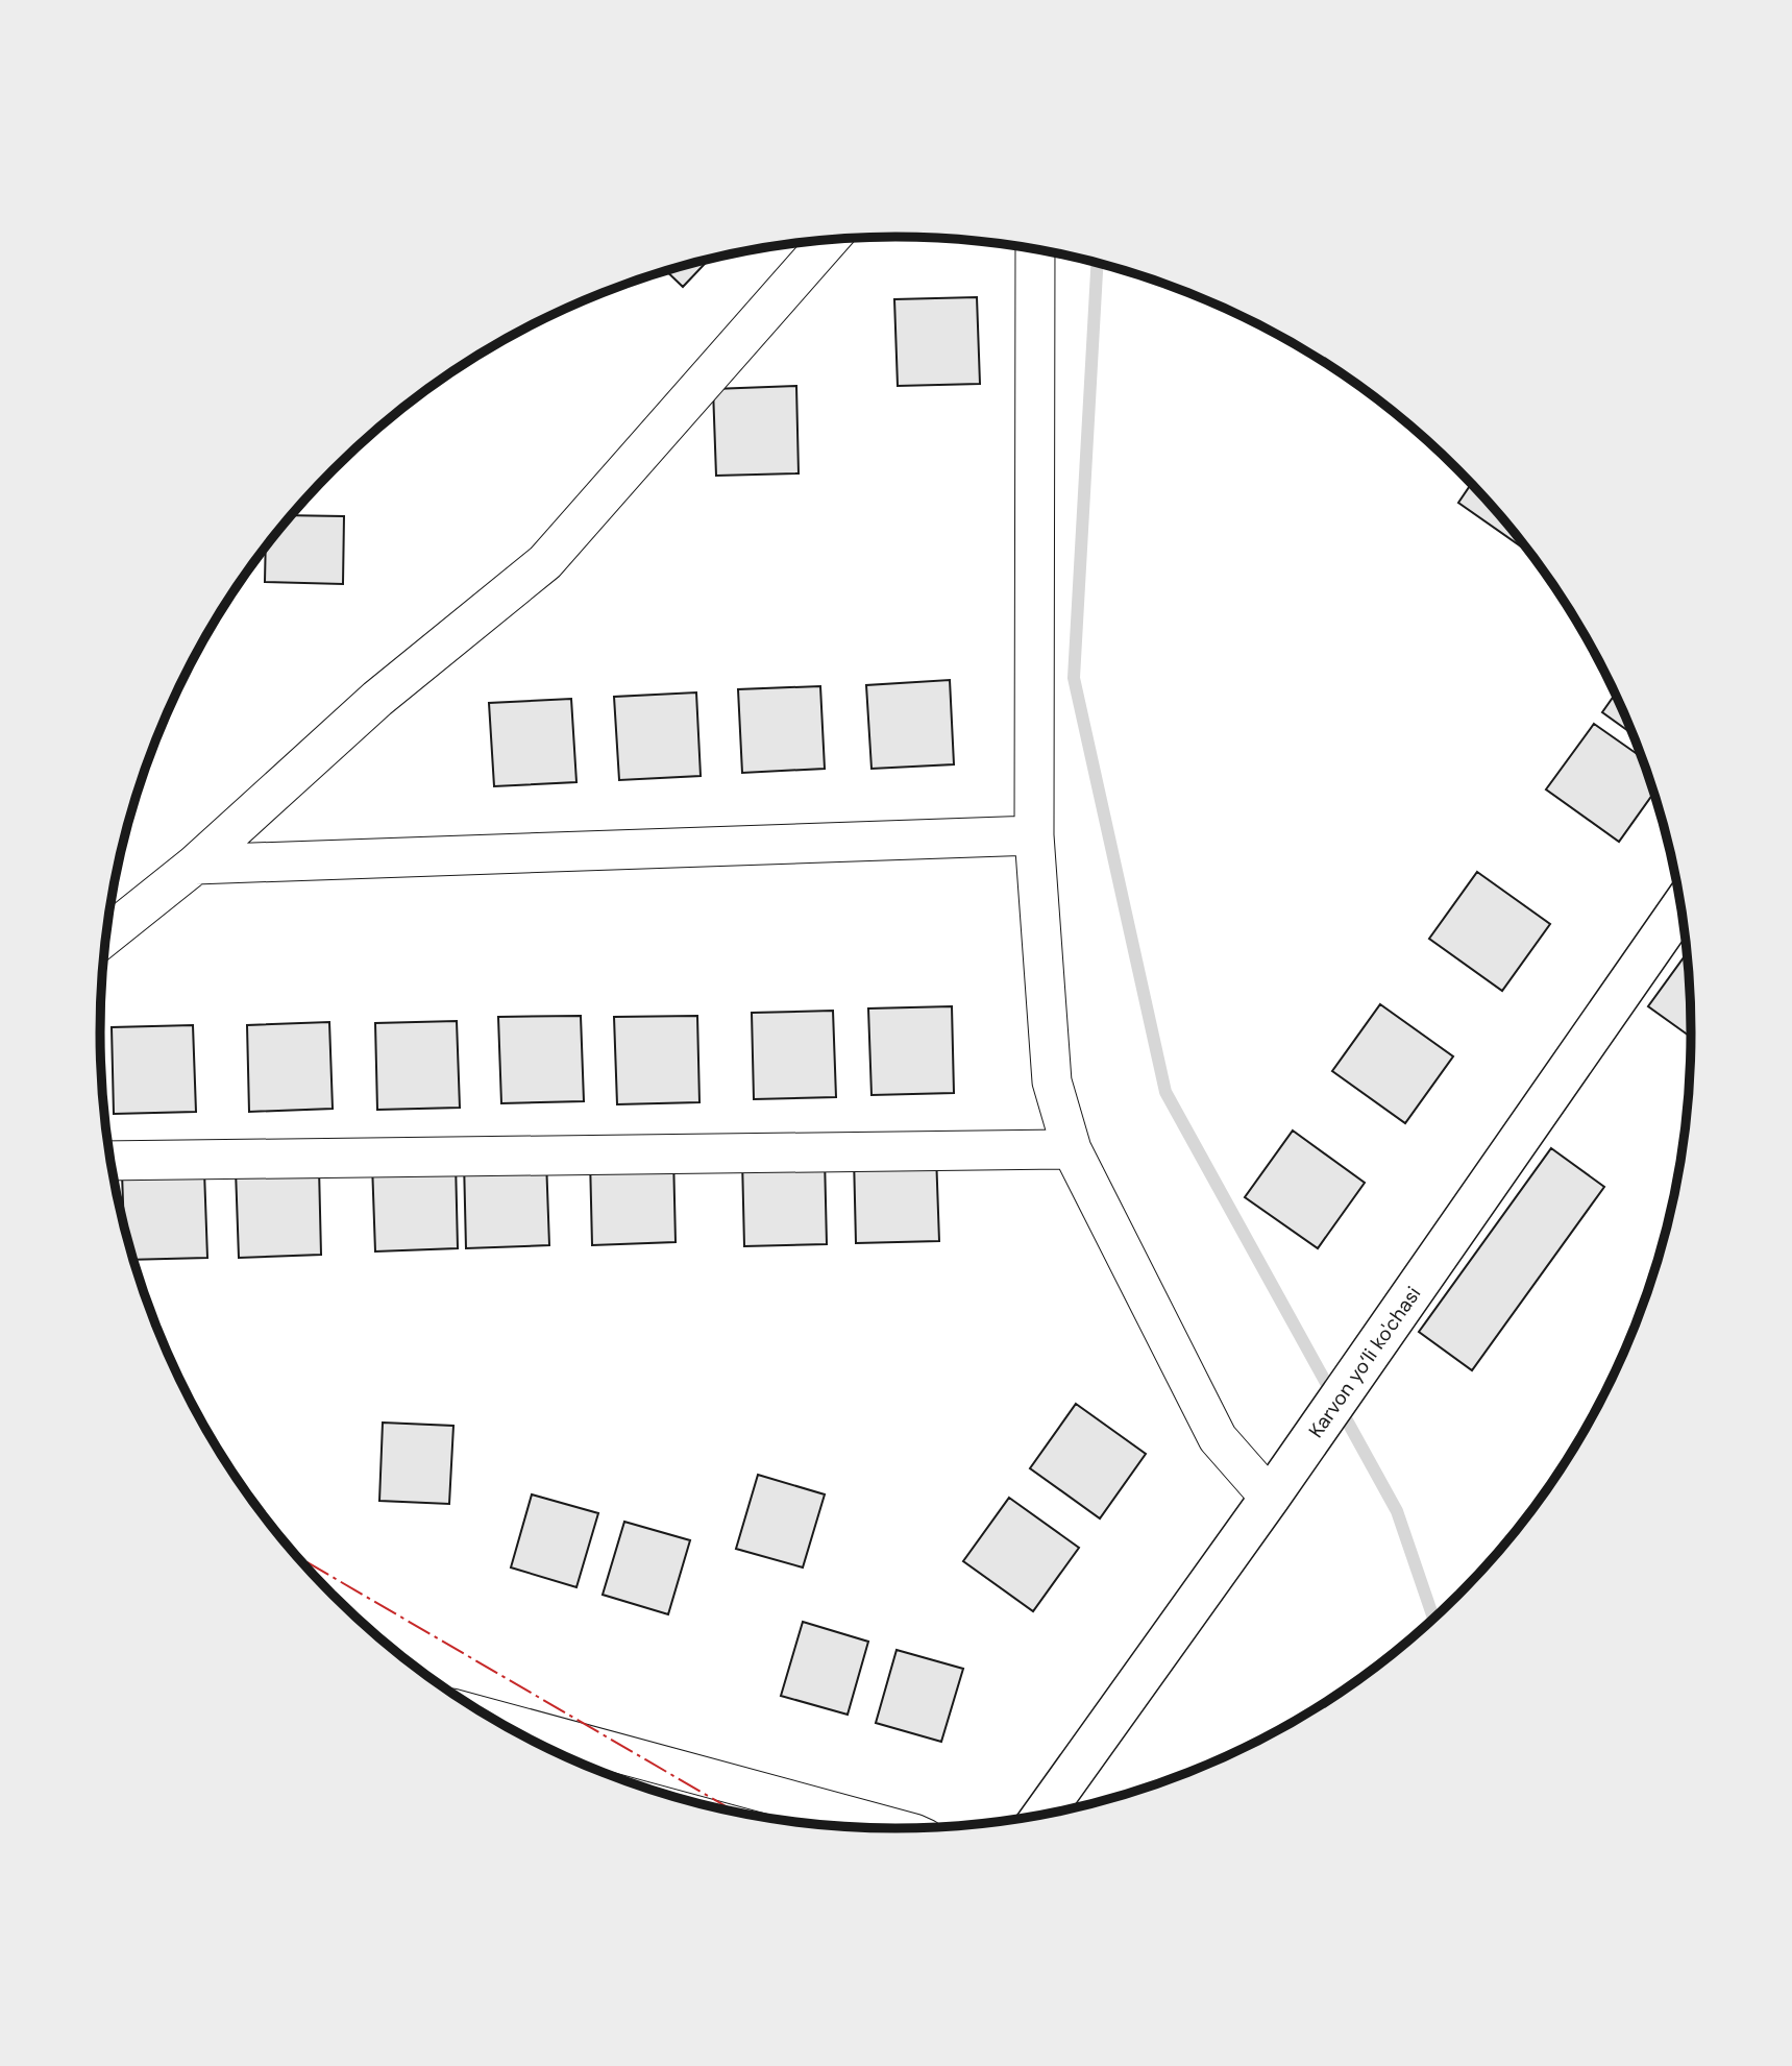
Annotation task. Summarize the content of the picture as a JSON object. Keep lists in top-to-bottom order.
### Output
{
  "streets": {
    "street": ["Karvon yo‘li ko'chasi"]
  }
}
